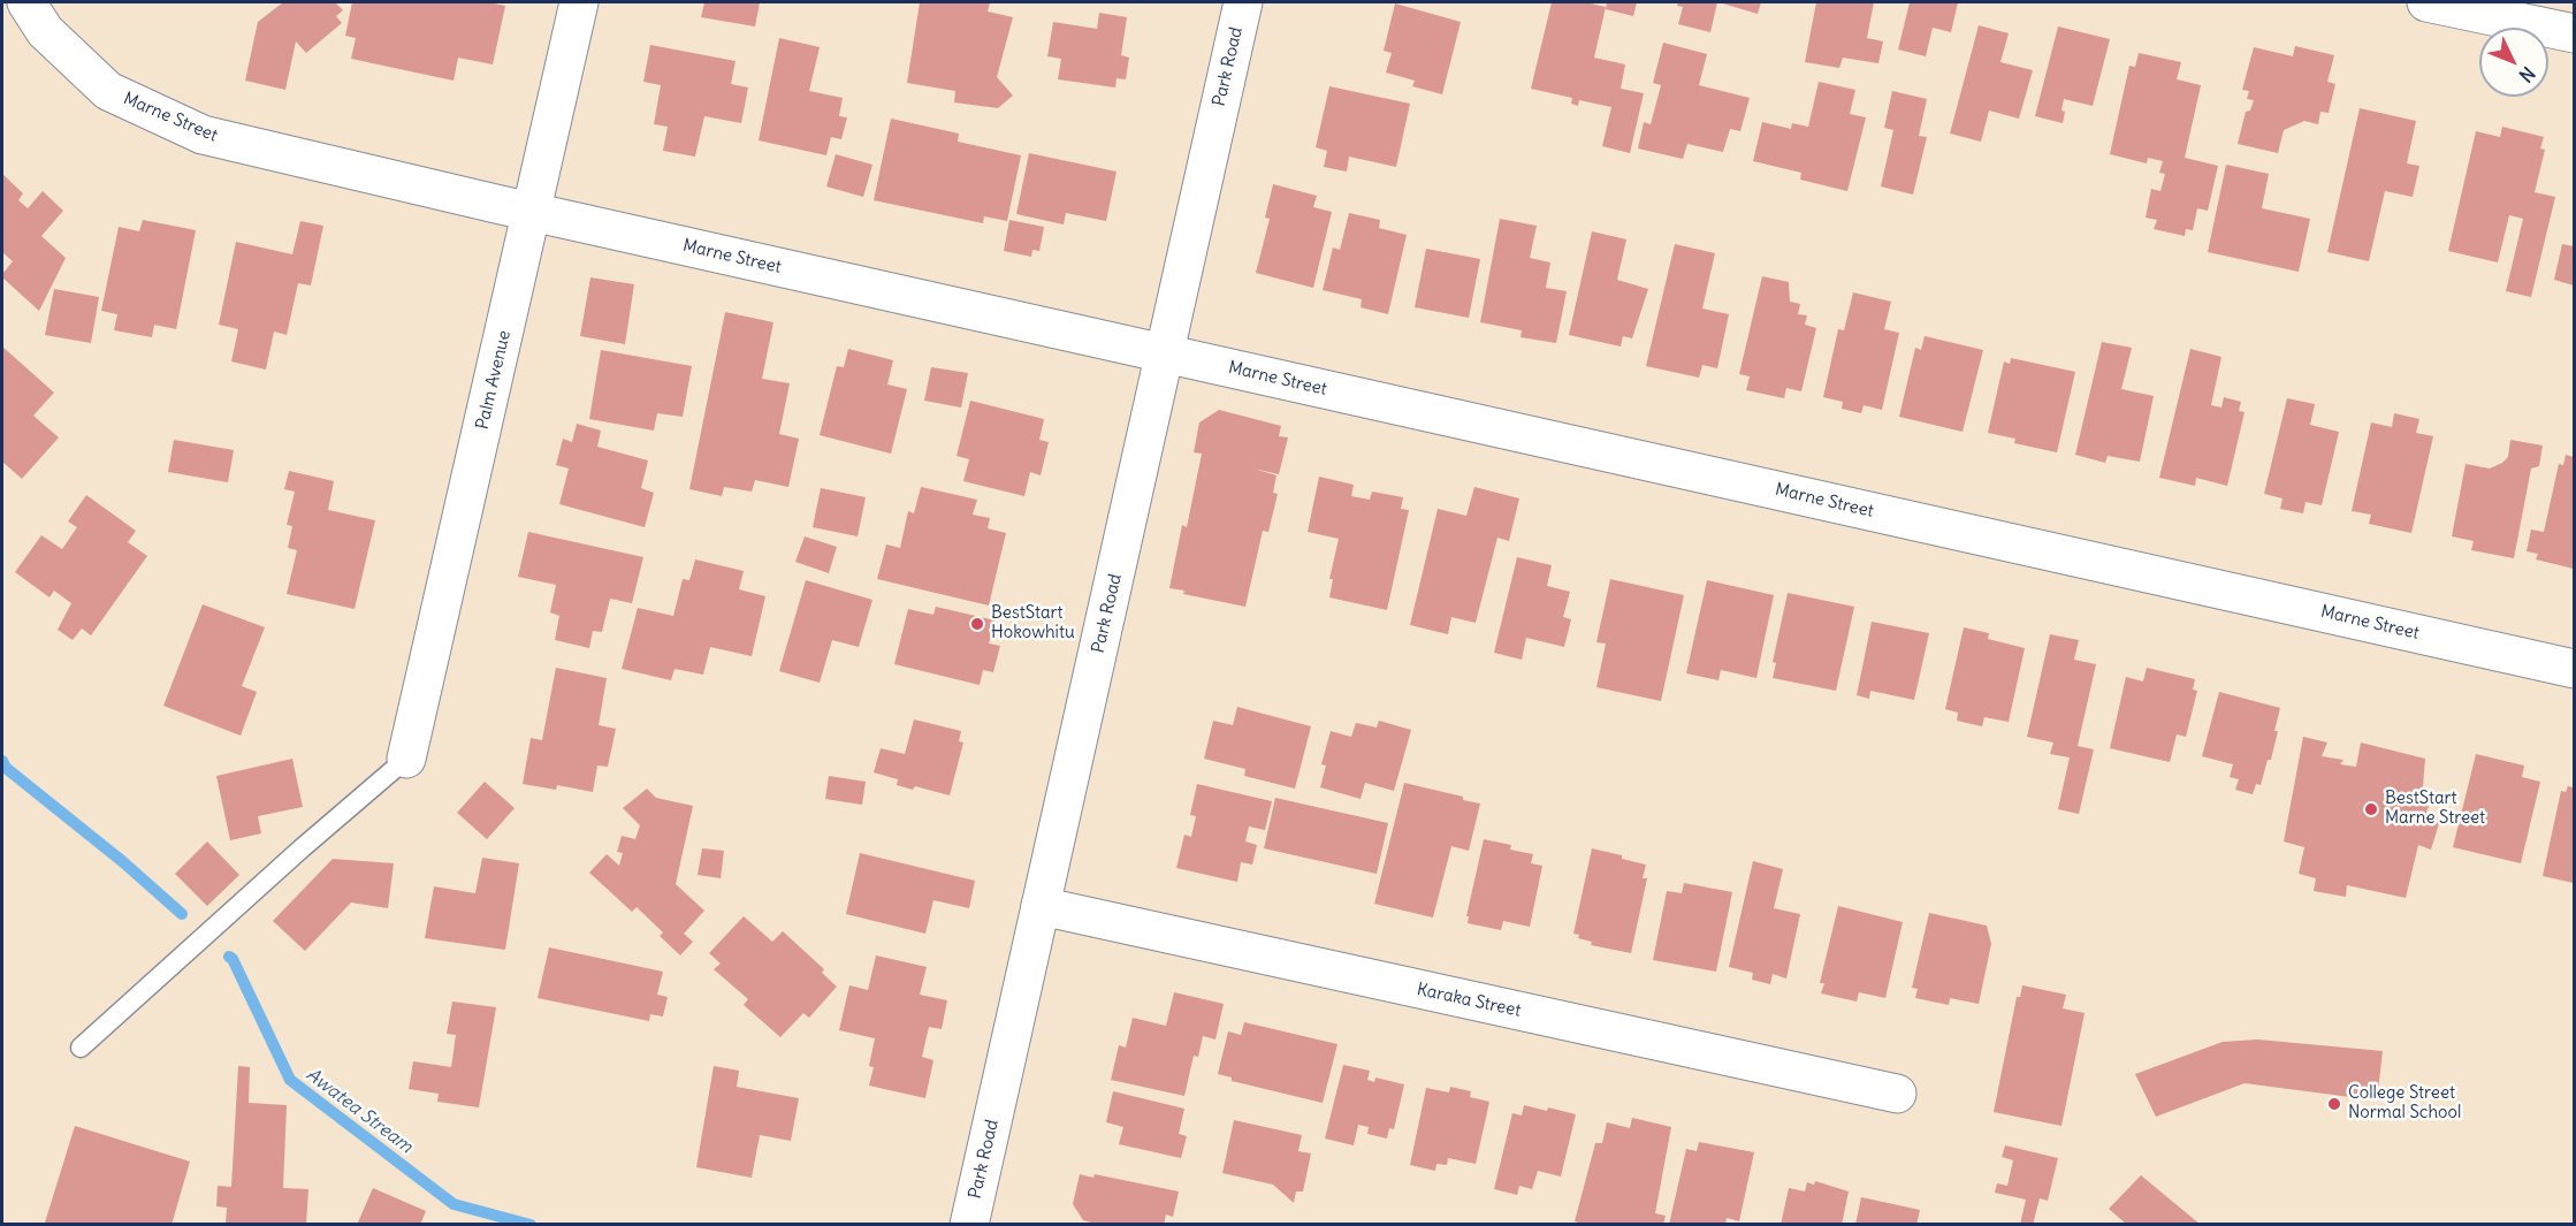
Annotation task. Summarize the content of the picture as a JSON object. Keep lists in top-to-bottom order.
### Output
{
  "streets": {
    "street": [
      "Park Road",
      "Marne Street",
      "Palm Avenue",
      "Karaka Street"
    ]
  },
  "crossings": [
    ["Park Road", "Marne Street"],
    ["Park Road", "Karaka Street"],
    ["Marne Street", "Palm Avenue"]
  ],
  "water": ["Awatea Stream"],
  "places": ["BestStart Hokowhitu", "BestStart Marne Street", "College Street Normal School"],
  "north": "bottom right"
}
